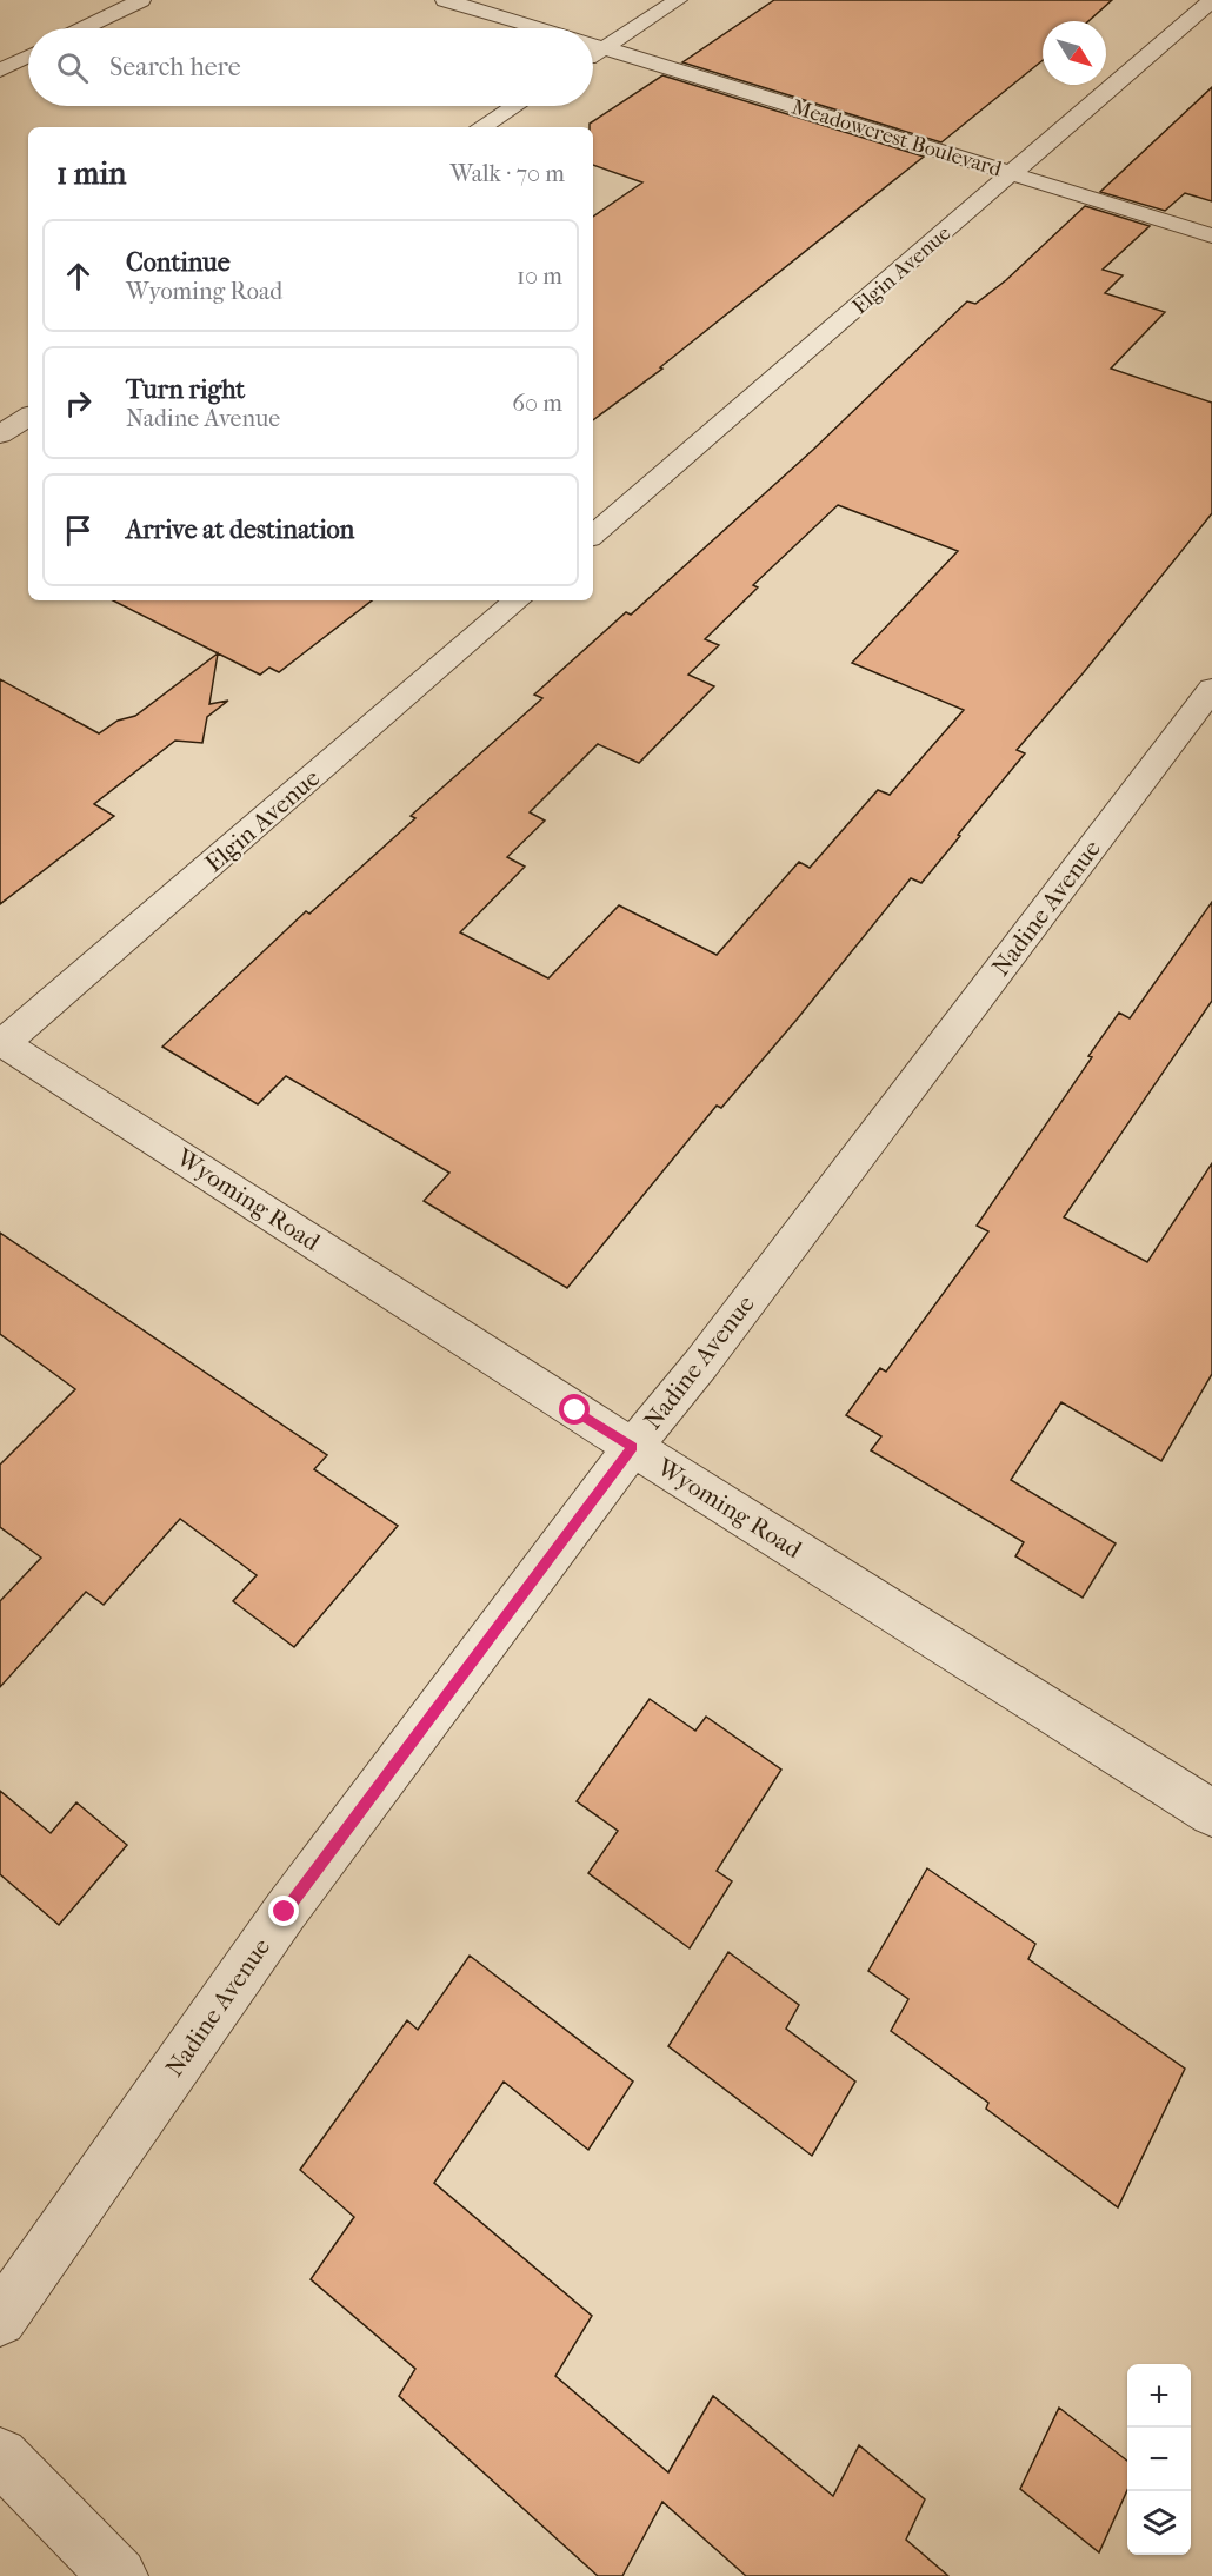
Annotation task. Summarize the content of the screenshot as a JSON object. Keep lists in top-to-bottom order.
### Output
{
  "streets": {
    "street": [
      "Meadowcrest Boulevard",
      "Elgin Avenue",
      "Nadine Avenue",
      "Wyoming Road"
    ]
  },
  "crossings": [
    ["Meadowcrest Boulevard", "Elgin Avenue"],
    ["Elgin Avenue", "Wyoming Road"],
    ["Nadine Avenue", "Wyoming Road"]
  ],
  "north": "bottom right",
  "page": {
    "search": "Search here",
    "heading": ["1 min", "Walk · 70 m"],
    "list": [
      ["Continue", "Wyoming Road", "10 m"],
      ["Turn right", "Nadine Avenue", "60 m"],
      "Arrive at destination"
    ],
    "map_buttons": ["+", "−"]
  }
}
